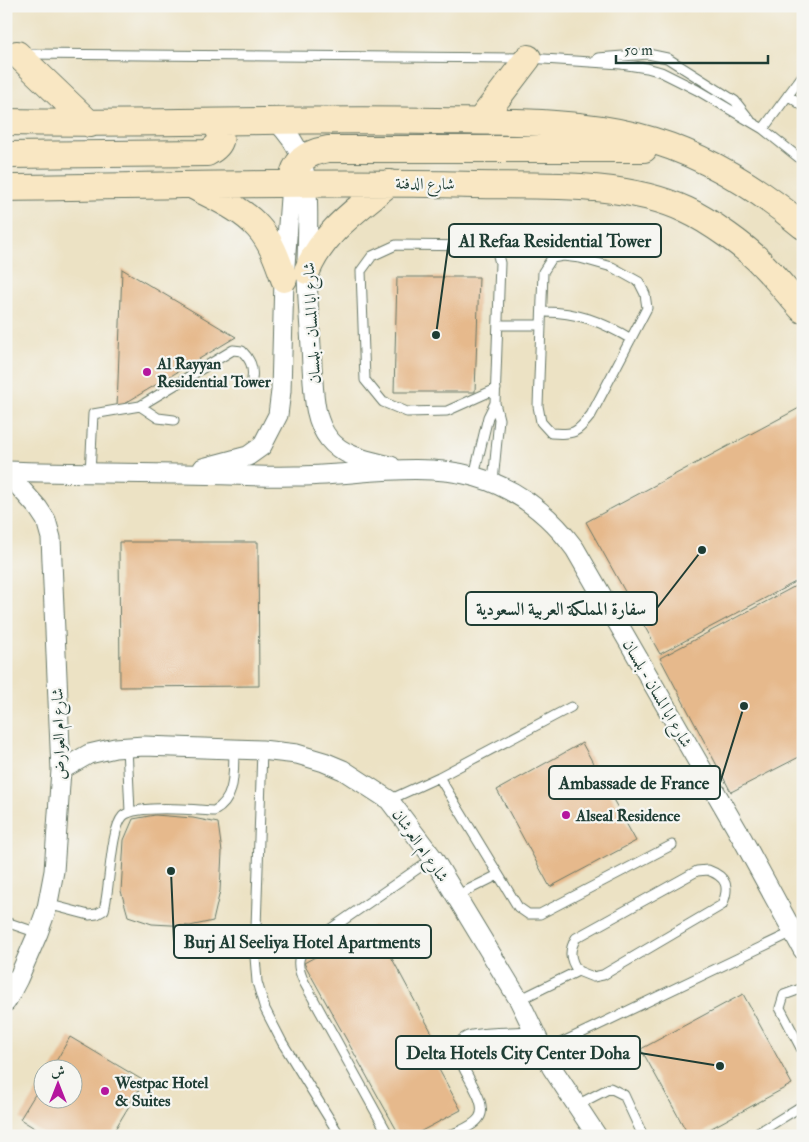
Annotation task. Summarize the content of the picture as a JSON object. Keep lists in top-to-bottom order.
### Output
{
  "streets": {
    "main road": ["شارع الدفنة"],
    "street": ["شارع ابا المسان - بلمسان", "شارع ام العوارض", "شارع ام العرشان"]
  },
  "crossings": [
    ["شارع الدفنة", "شارع ابا المسان - بلمسان"],
    ["شارع ابا المسان - بلمسان", "شارع ام العوارض"],
    ["شارع ام العوارض", "شارع ام العرشان"]
  ],
  "places": [
    "Al Refaa Residential Tower",
    "Al Rayyan Residential Tower",
    "سفارة المملكة العربية السعودية",
    "Ambassade de France",
    "Alseal Residence",
    "Burj Al Seeliya Hotel Apartments",
    "Delta Hotels City Center Doha",
    "Westpac Hotel & Suites"
  ],
  "scale_bar": "50 m",
  "north": "top"
}
